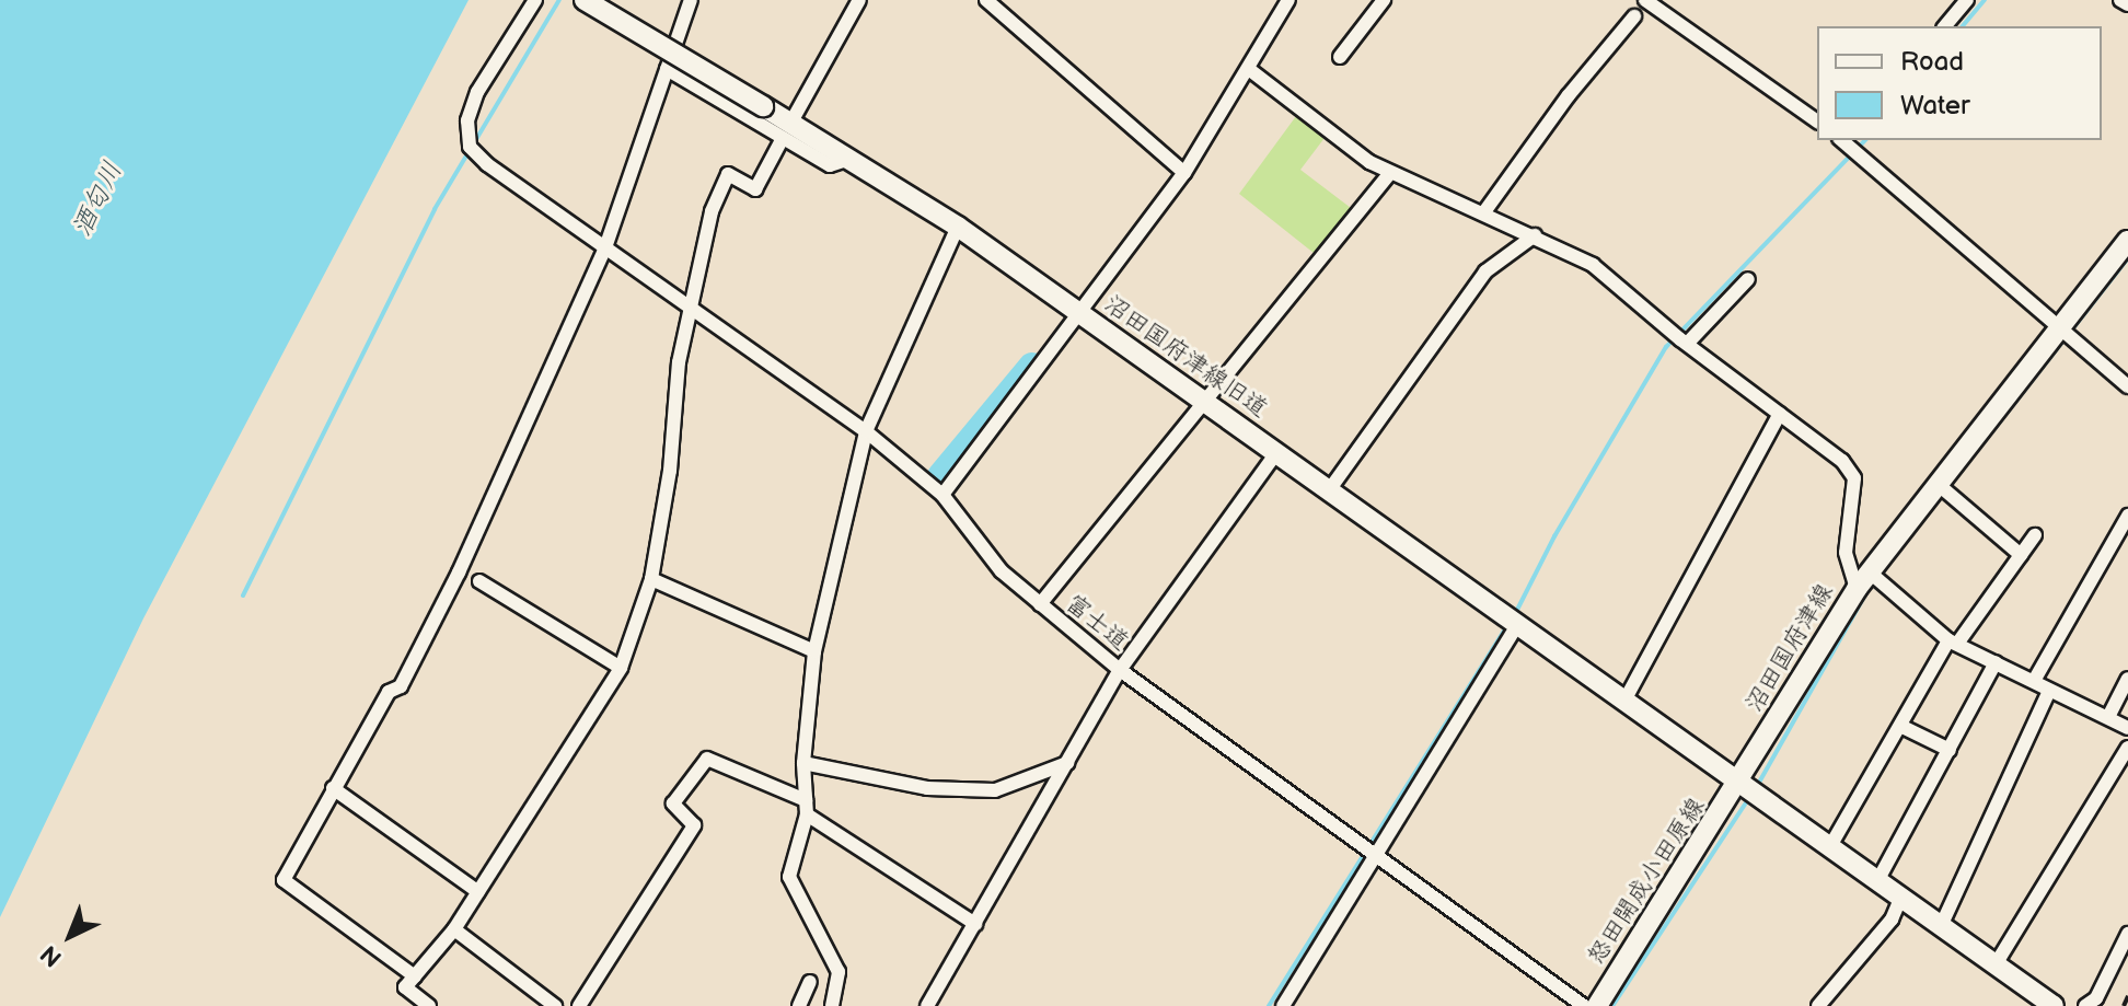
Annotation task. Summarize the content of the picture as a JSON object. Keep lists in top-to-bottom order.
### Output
{
  "streets": {
    "street": [
      "沼田国府津線旧道",
      "富士道",
      "沼田国府津線",
      "怒田開成小田原線"
    ]
  },
  "crossings": [
    ["沼田国府津線旧道", "沼田国府津線"],
    ["沼田国府津線旧道", "怒田開成小田原線"],
    ["沼田国府津線", "怒田開成小田原線"]
  ],
  "water": ["酒匂川"],
  "legend": ["Road", "Water"],
  "north": "bottom left"
}
